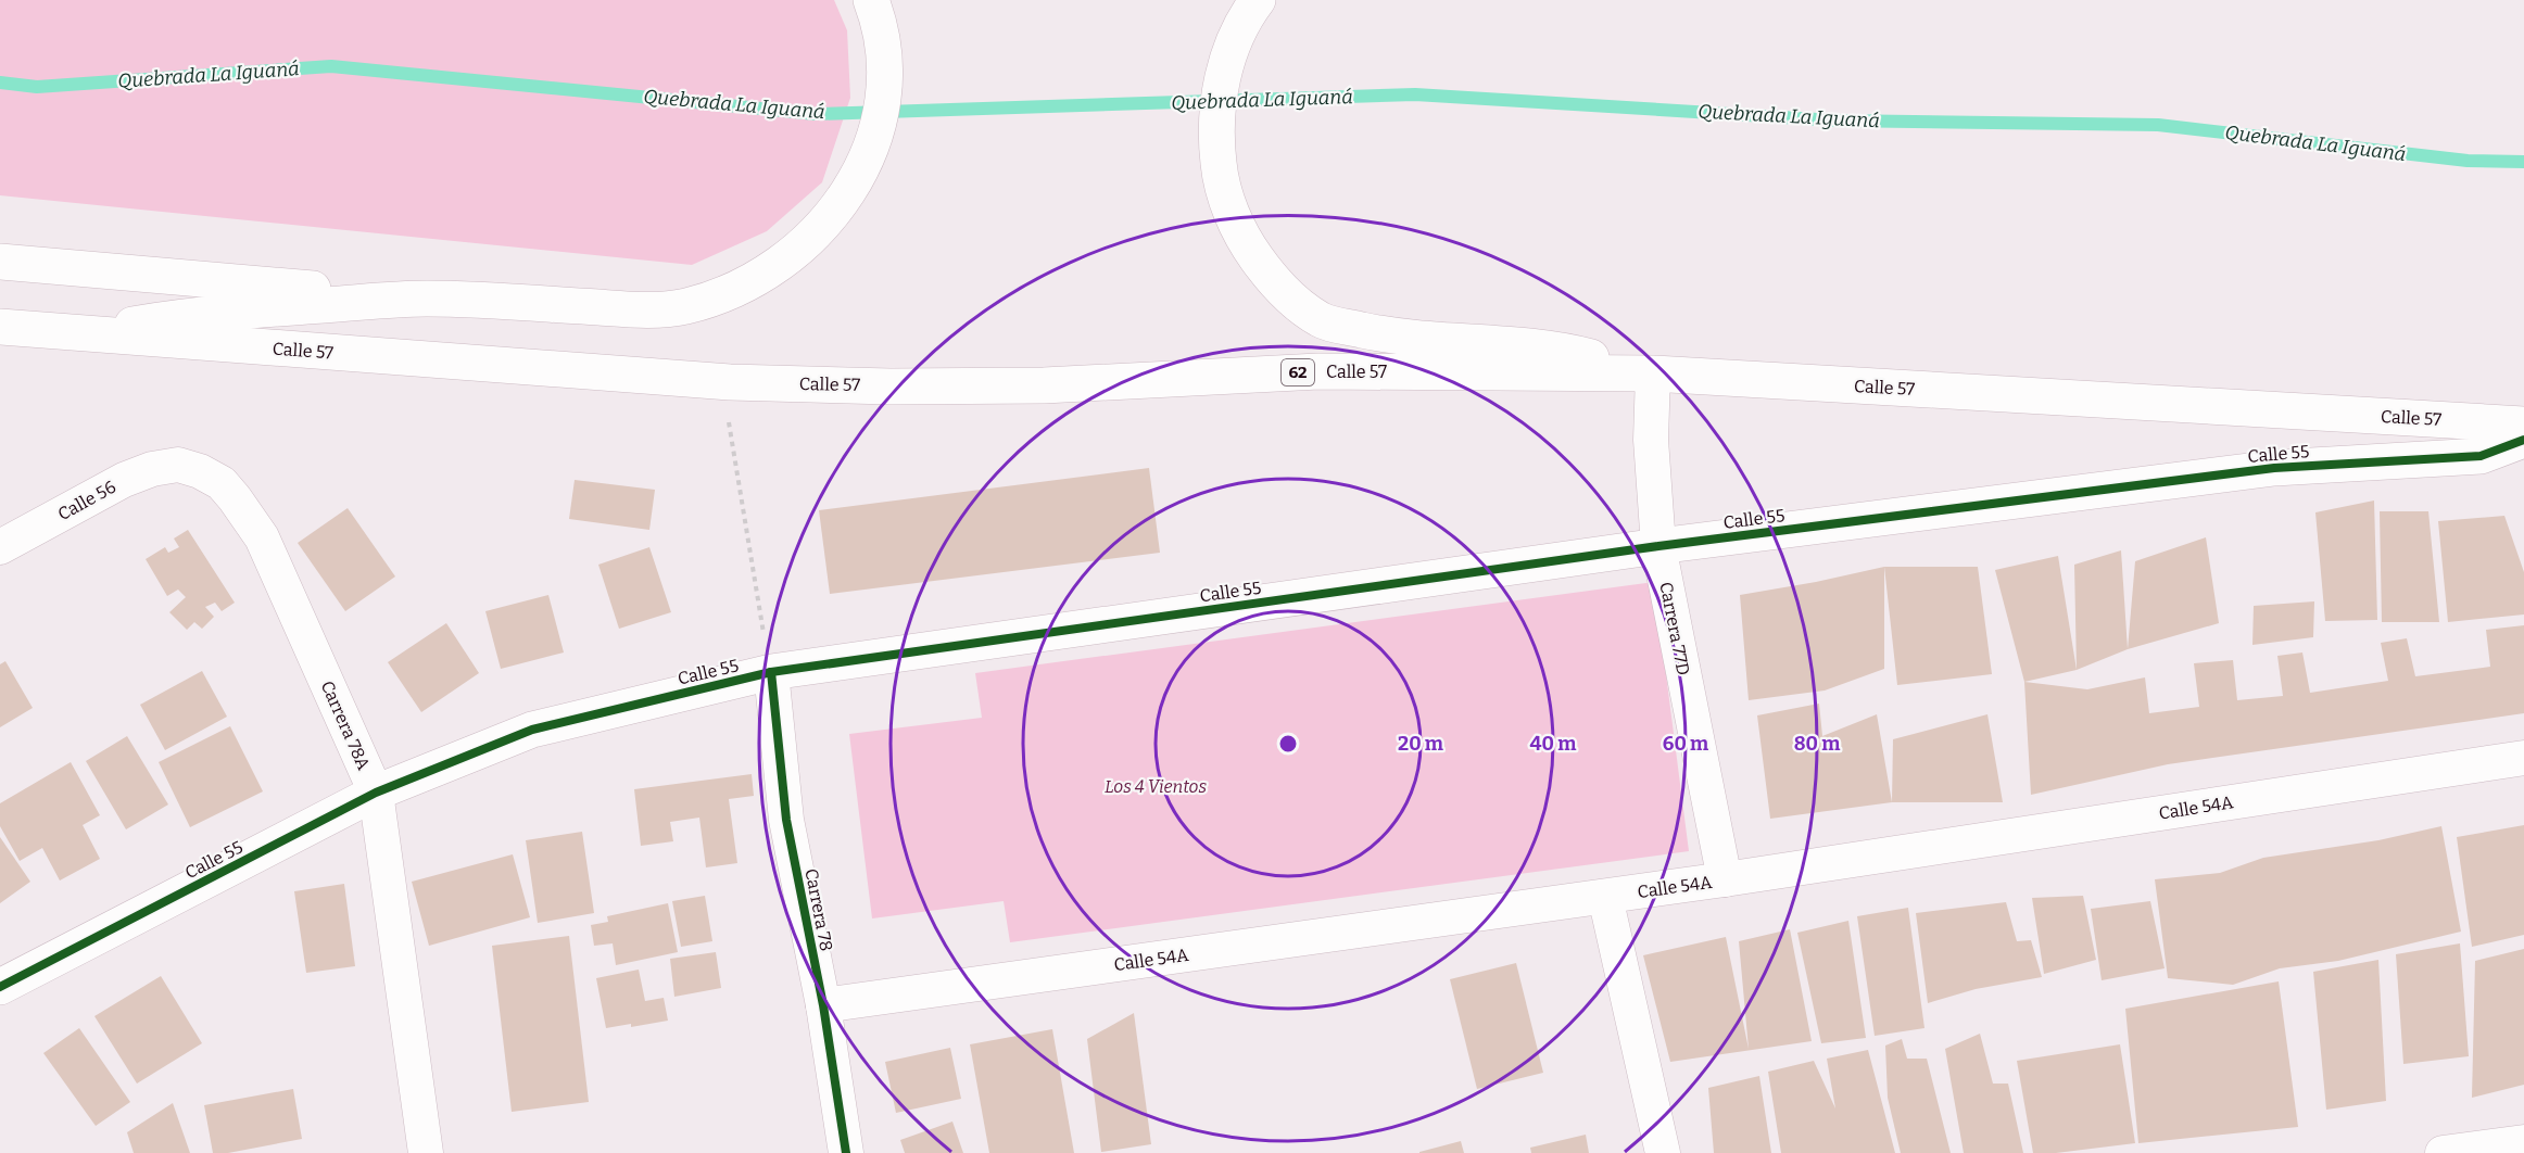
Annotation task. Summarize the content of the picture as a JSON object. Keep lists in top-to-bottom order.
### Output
{
  "streets": {
    "main road": ["Calle 57", "62", "Calle 55"],
    "street": [
      "Calle 56",
      "Carrera 77D",
      "Carrera 78A",
      "Calle 54A",
      "Carrera 78"
    ]
  },
  "crossings": [
    ["Calle 57", "62"],
    ["Calle 57", "Carrera 77D"],
    ["Calle 55", "Carrera 77D"],
    ["Calle 55", "Carrera 78A"],
    ["Calle 55", "Carrera 78"],
    ["Calle 56", "Carrera 78A"],
    ["Carrera 77D", "Calle 54A"],
    ["Calle 54A", "Carrera 78"]
  ],
  "water": ["Quebrada La Iguaná"],
  "parks": ["Los 4 Vientos"],
  "rings": [
    "20 m",
    "40 m",
    "60 m",
    "80 m"
  ]
}
